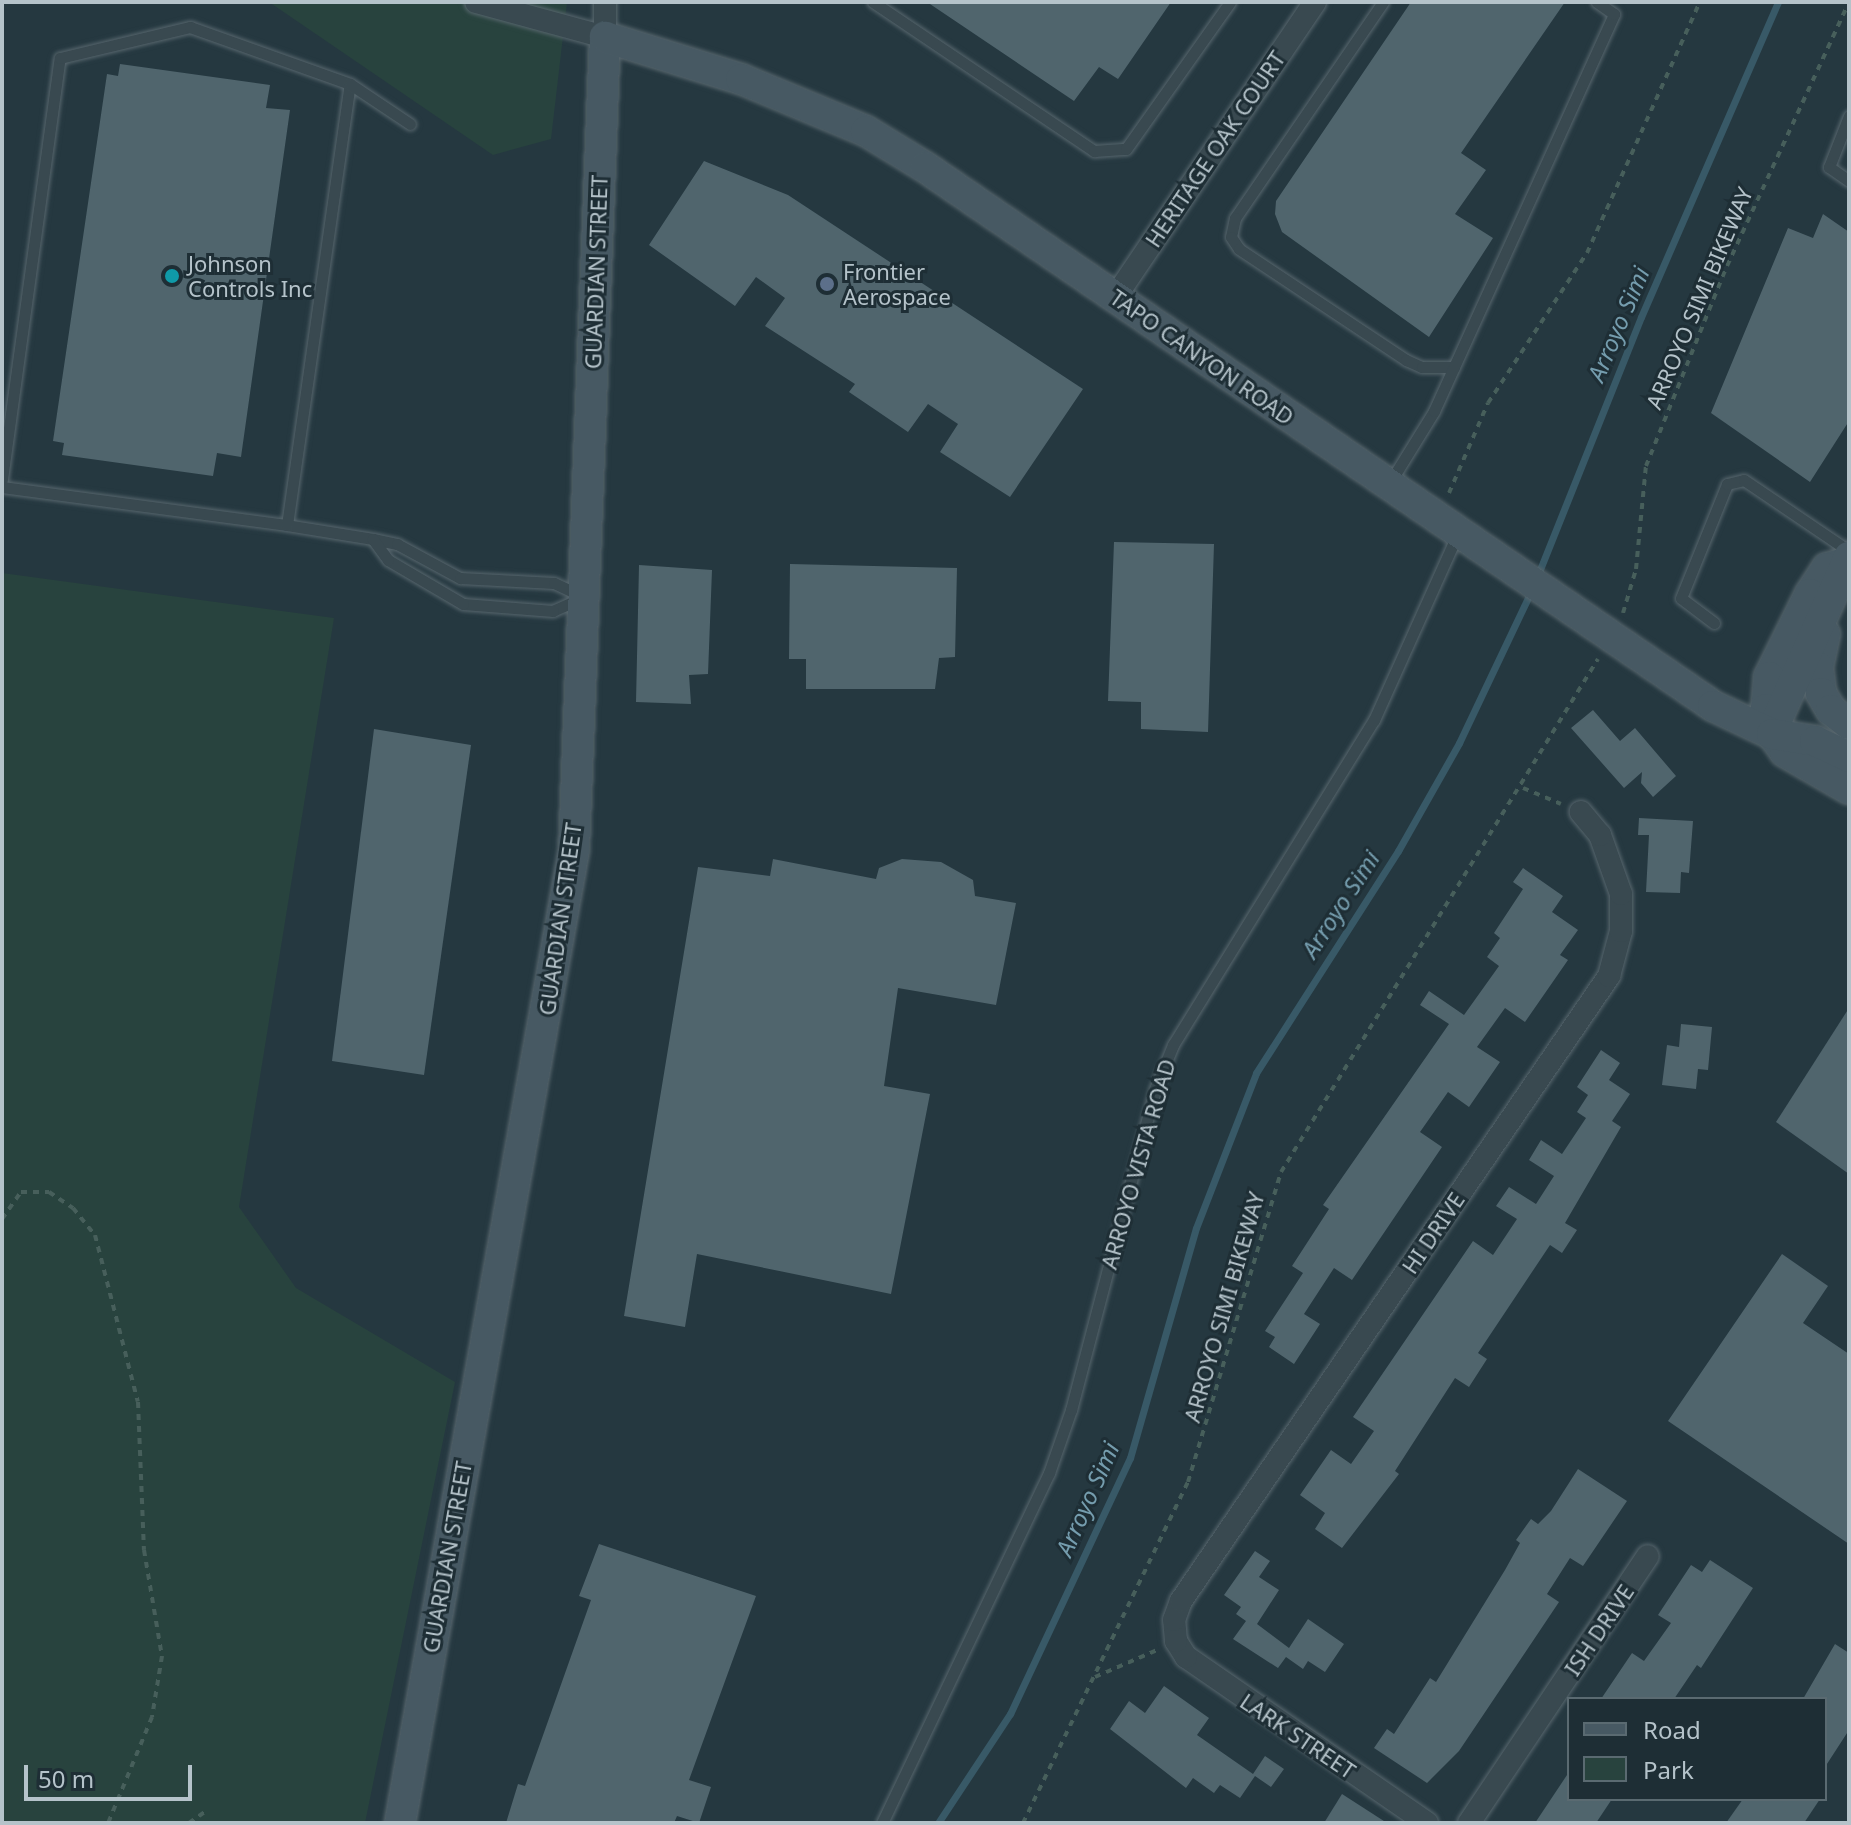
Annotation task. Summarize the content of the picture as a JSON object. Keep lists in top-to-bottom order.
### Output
{
  "streets": {
    "street": [
      "HERITAGE OAK COURT",
      "GUARDIAN STREET",
      "TAPO CANYON ROAD",
      "HI DRIVE",
      "ISH DRIVE",
      "LARK STREET"
    ],
    "lane": ["ARROYO VISTA ROAD"],
    "path": ["ARROYO SIMI BIKEWAY"]
  },
  "crossings": [
    ["HERITAGE OAK COURT", "TAPO CANYON ROAD"],
    ["GUARDIAN STREET", "TAPO CANYON ROAD"],
    ["ARROYO SIMI BIKEWAY", "TAPO CANYON ROAD"],
    ["TAPO CANYON ROAD", "ARROYO VISTA ROAD"],
    ["HI DRIVE", "LARK STREET"]
  ],
  "water": ["Arroyo Simi"],
  "places": ["Johnson Controls Inc", "Frontier Aerospace"],
  "legend": ["Road", "Park"],
  "scale_bar": "50 m"
}
